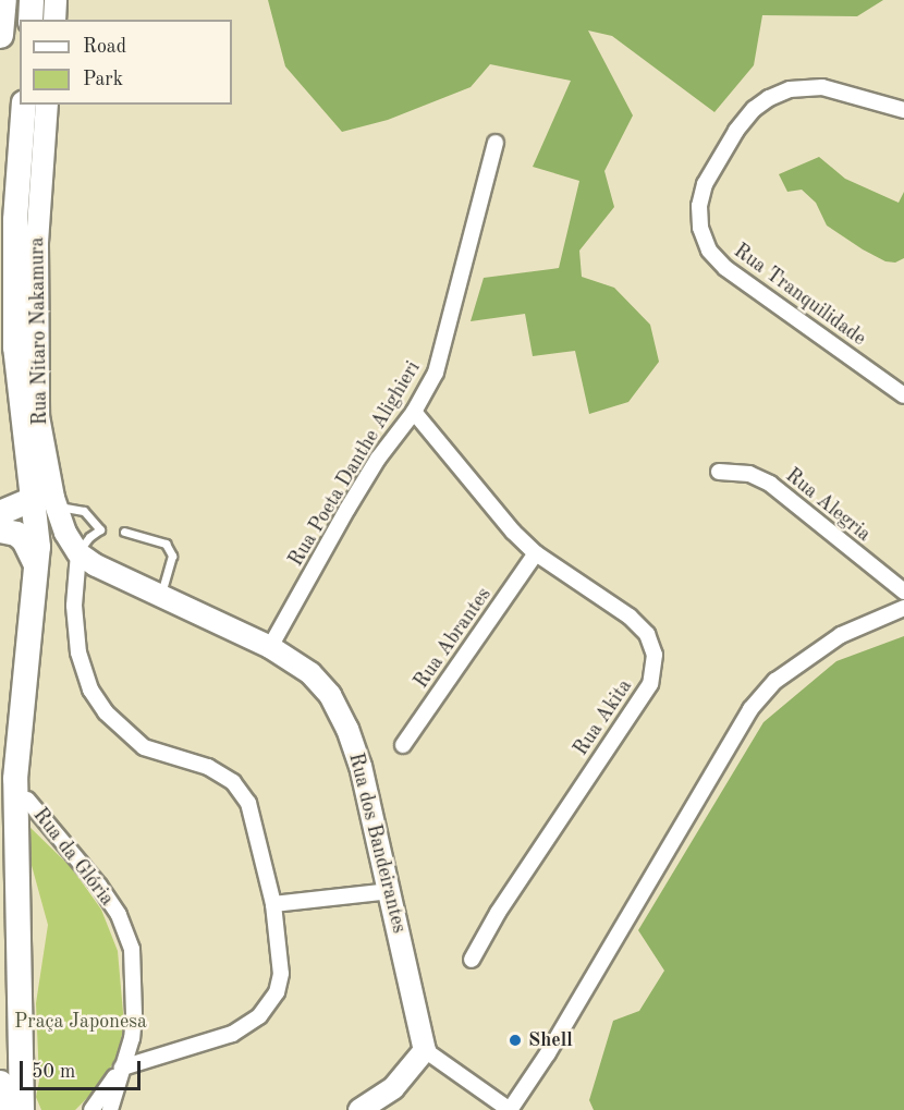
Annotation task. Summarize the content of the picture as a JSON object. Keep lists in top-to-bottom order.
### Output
{
  "streets": {
    "main road": ["Rua Nitaro Nakamura", "Rua dos Bandeirantes"],
    "street": [
      "Rua Tranquilidade",
      "Rua Poeta Danthe Alighieri",
      "Rua Alegria",
      "Rua Abrantes",
      "Rua Akita",
      "Rua da Glória"
    ]
  },
  "crossings": [
    ["Rua Nitaro Nakamura", "Rua dos Bandeirantes"],
    ["Rua Poeta Danthe Alighieri", "Rua Akita"],
    ["Rua Poeta Danthe Alighieri", "Rua dos Bandeirantes"],
    ["Rua Abrantes", "Rua Akita"]
  ],
  "parks": ["Praça Japonesa"],
  "places": ["Shell"],
  "legend": ["Road", "Park"],
  "scale_bar": "50 m"
}
